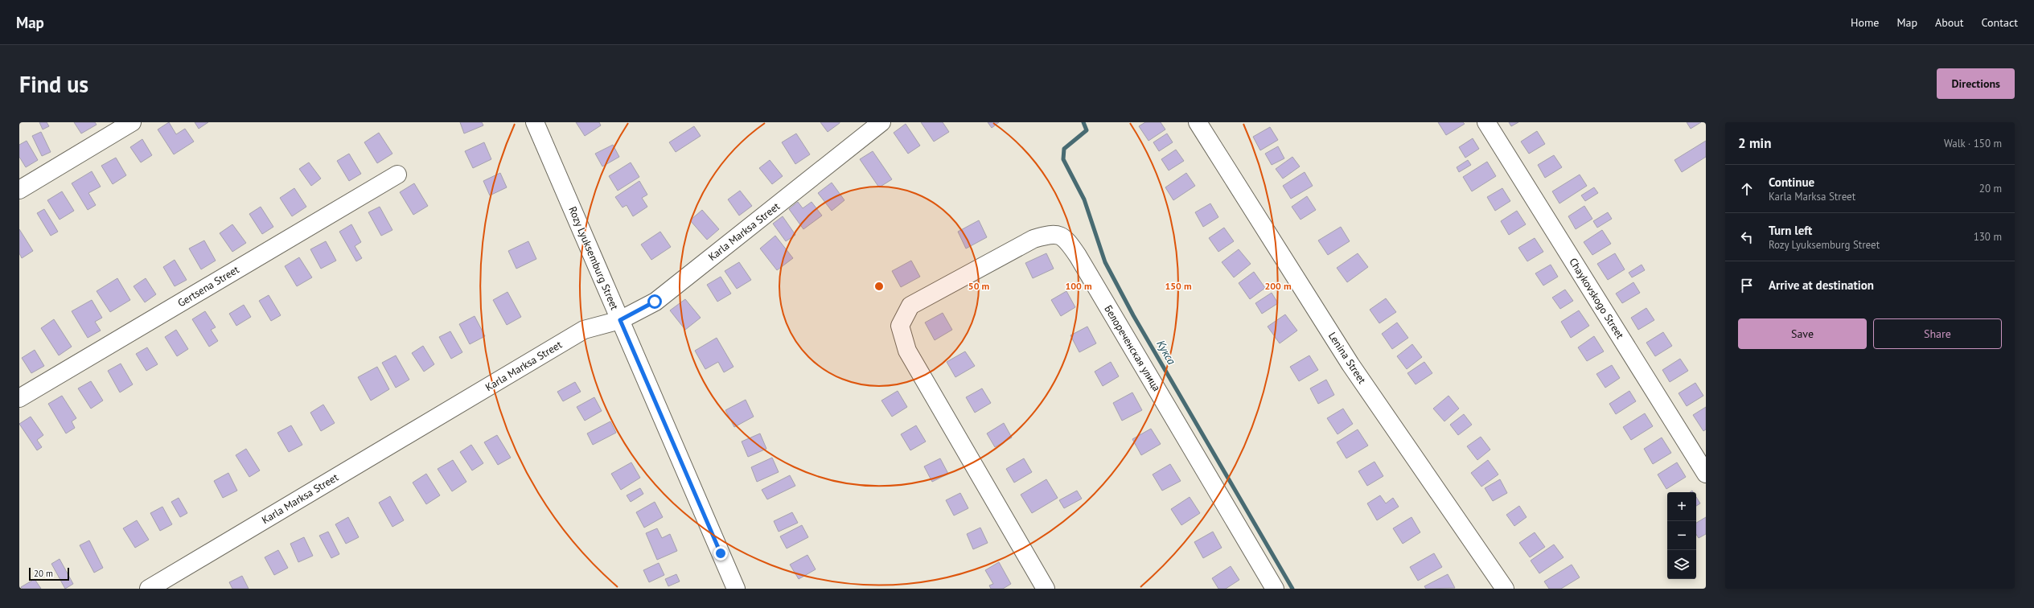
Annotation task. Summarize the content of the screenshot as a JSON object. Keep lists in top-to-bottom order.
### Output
{
  "streets": {
    "street": [
      "Karla Marksa Street",
      "Rozy Lyuksemburg Street",
      "Gertsena Street",
      "Chaykovskogo Street",
      "Белореченская улица",
      "Lenina Street"
    ]
  },
  "crossings": [
    ["Karla Marksa Street", "Rozy Lyuksemburg Street"]
  ],
  "water": ["Кукса"],
  "scale_bar": "20 m",
  "page": {
    "header": "Map",
    "nav": [
      "Home",
      "Map",
      "About",
      "Contact"
    ],
    "buttons": [
      "Directions",
      ["Save", "Share"]
    ],
    "title": "Find us",
    "heading": ["2 min", "Walk · 150 m"],
    "list": [
      ["Continue", "Karla Marksa Street", "20 m"],
      ["Turn left", "Rozy Lyuksemburg Street", "130 m"],
      "Arrive at destination"
    ],
    "map_buttons": ["+", "−"],
    "scale": "20 m"
  },
  "rings": [
    "50 m",
    "100 m",
    "150 m",
    "200 m"
  ]
}
